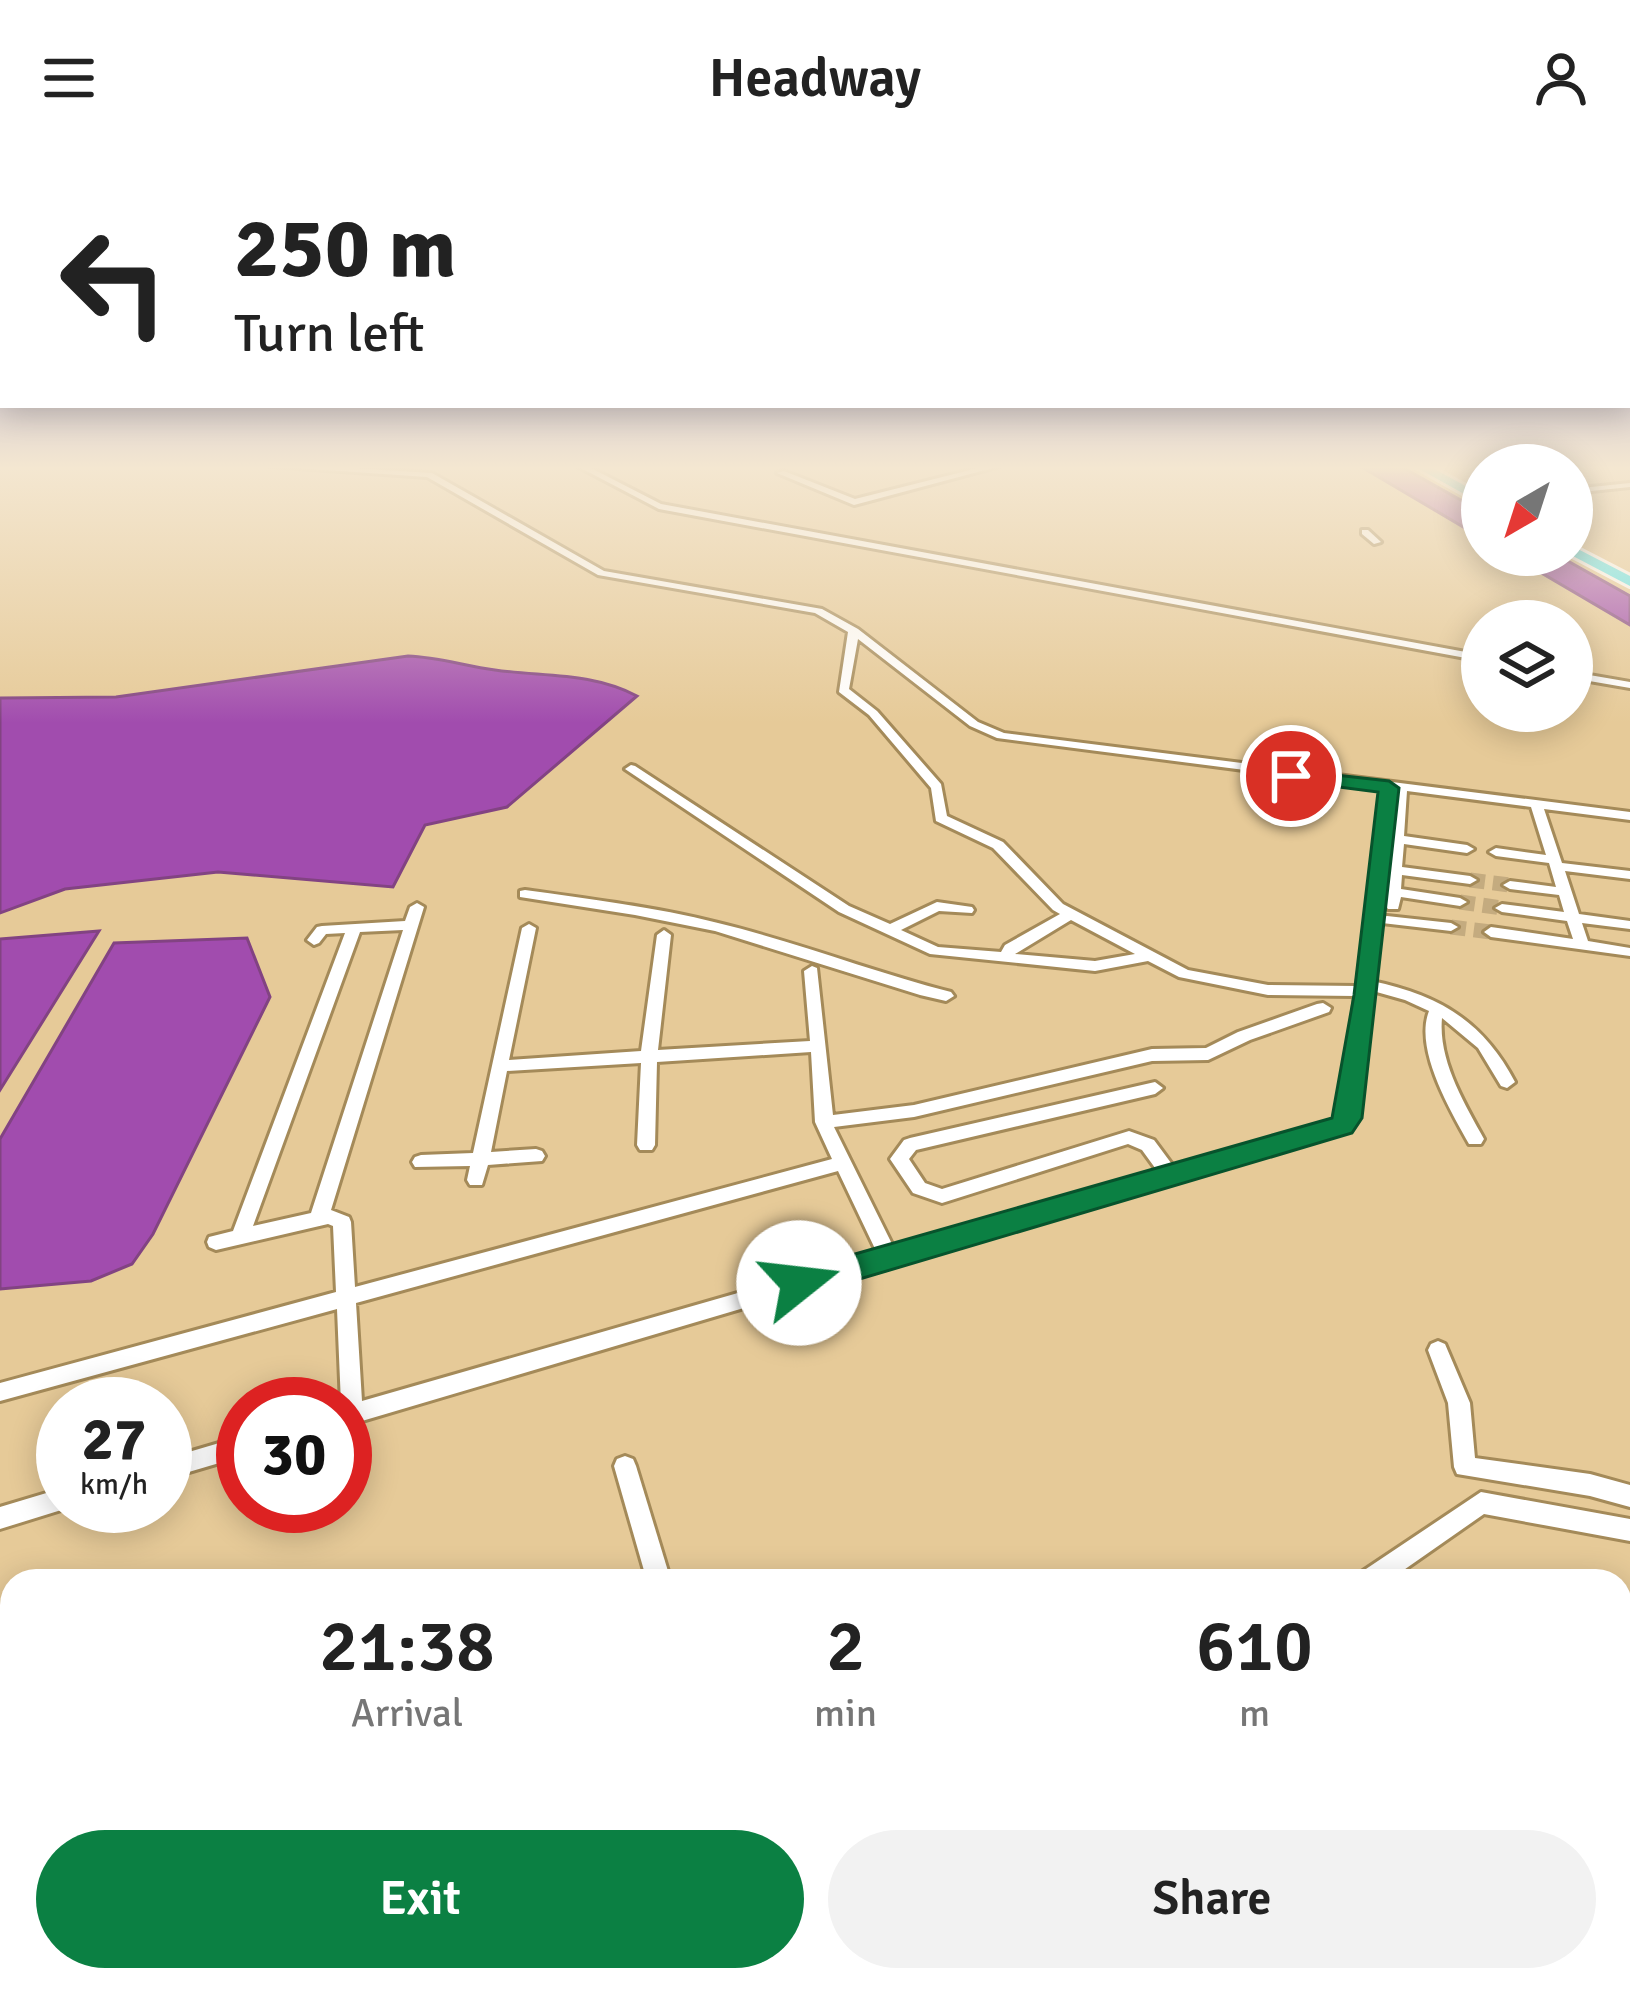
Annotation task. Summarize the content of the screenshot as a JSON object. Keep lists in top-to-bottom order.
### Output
{
  "north": "bottom left",
  "page": {
    "header": "Headway",
    "turn": ["250 m", "Turn left"],
    "speed": "27 km/h",
    "limit": "30",
    "eta": [
      "21:38",
      "Arrival",
      "2",
      "min",
      "610",
      "m"
    ],
    "buttons": ["Exit", "Share"]
  }
}
